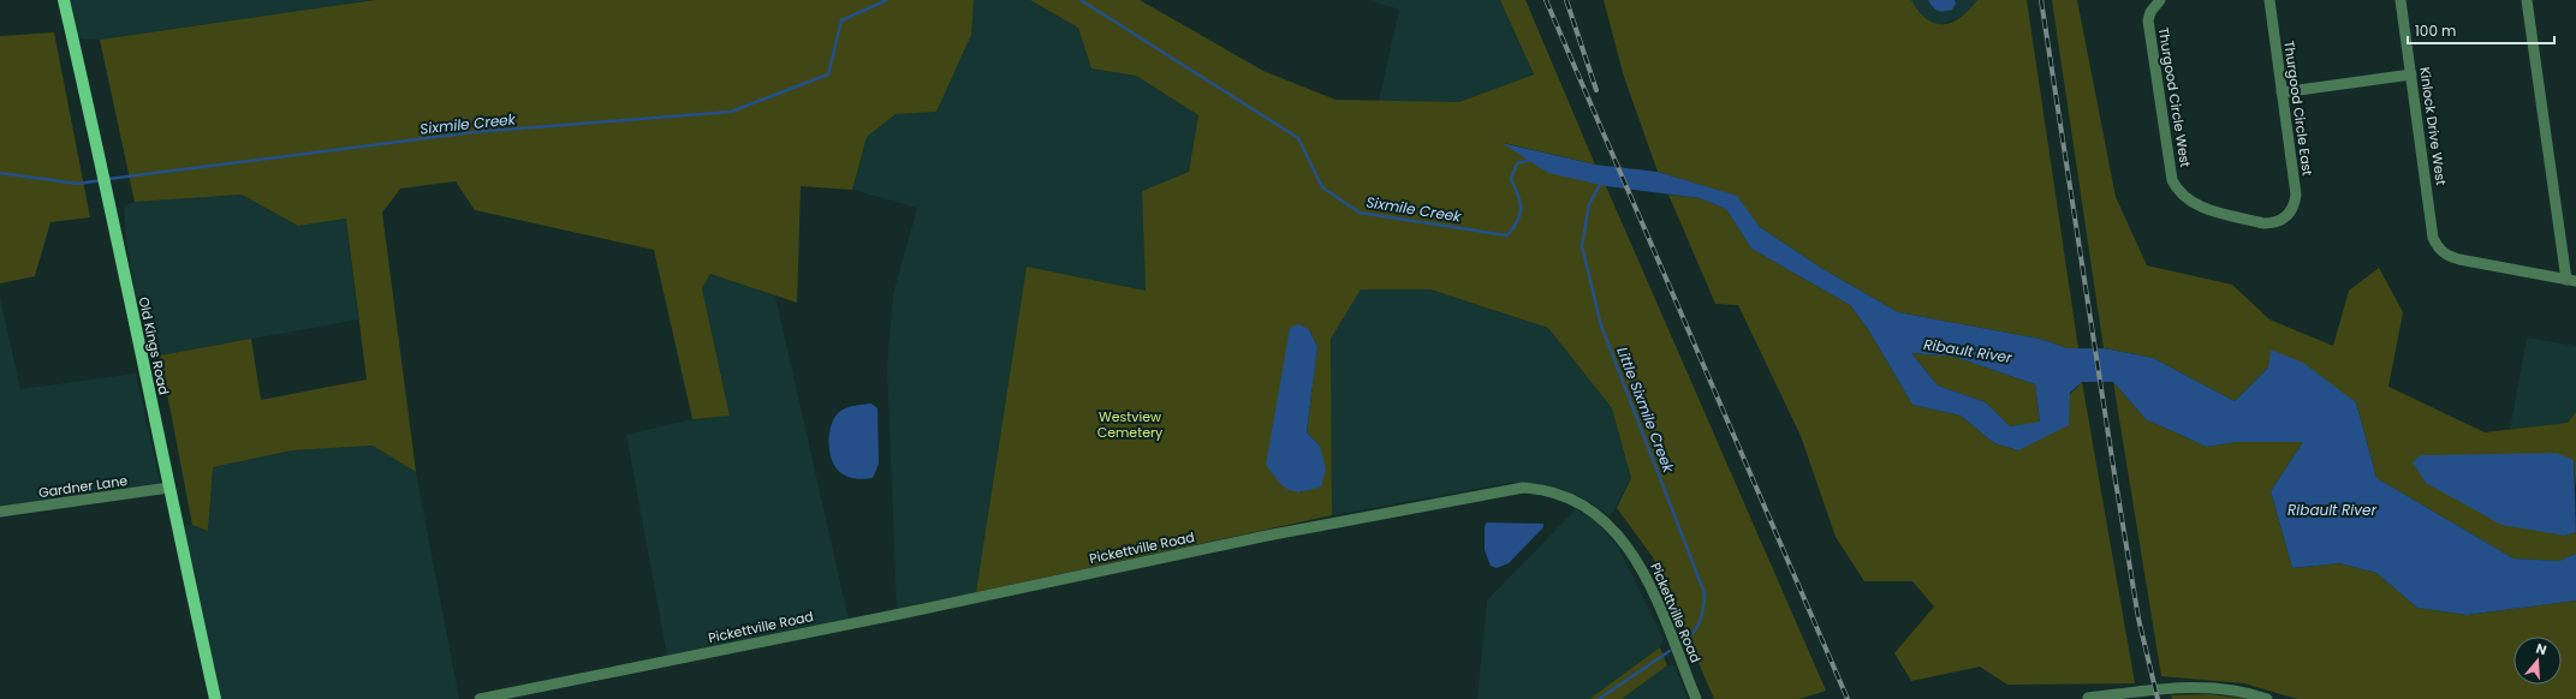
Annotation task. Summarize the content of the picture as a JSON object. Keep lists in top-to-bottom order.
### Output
{
  "streets": {
    "main road": ["Old Kings Road"],
    "street": [
      "Thurgood Circle West",
      "Thurgood Circle East",
      "Kinlock Drive West",
      "Gardner Lane",
      "Pickettville Road"
    ]
  },
  "crossings": [
    ["Thurgood Circle West", "Thurgood Circle East"],
    ["Old Kings Road", "Gardner Lane"]
  ],
  "water": ["Sixmile Creek", "Ribault River", "Little Sixmile Creek"],
  "parks": ["Westview Cemetery"],
  "scale_bar": "100 m",
  "north": "top"
}
